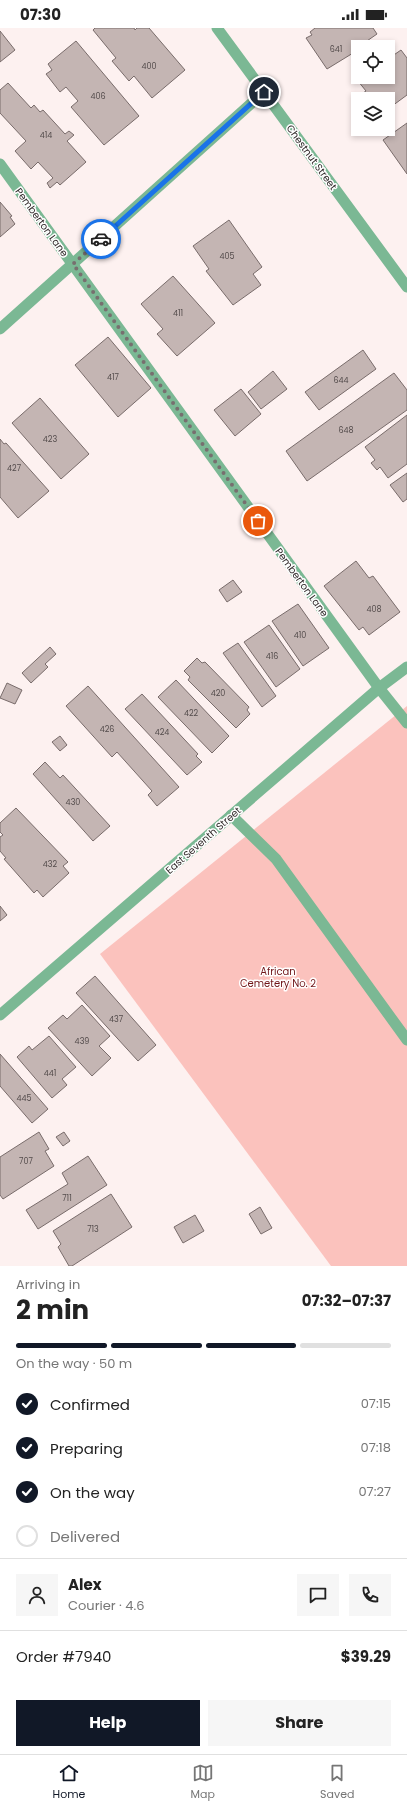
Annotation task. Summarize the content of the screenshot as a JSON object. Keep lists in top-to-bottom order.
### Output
{
  "streets": {
    "street": ["Chestnut Street", "Pemberton Lane", "East Seventh Street"]
  },
  "crossings": [
    ["Pemberton Lane", "East Seventh Street"]
  ],
  "parks": ["African Cemetery No. 2"],
  "house_numbers": [
    "641",
    "400",
    "406",
    "414",
    "405",
    "411",
    "417",
    "644",
    "648",
    "423",
    "427",
    "408",
    "410",
    "416",
    "420",
    "422",
    "426",
    "424",
    "430",
    "432",
    "437",
    "439",
    "441",
    "445",
    "707",
    "711",
    "713"
  ],
  "page": {
    "status": "07:30",
    "heading": ["2 min", "Arriving in", "07:32–07:37"],
    "panel": [
      "Alex",
      "Courier · 4.6",
      "Order #7940",
      "$39.29"
    ],
    "bar": "On the way · 50 m",
    "list": [
      ["Confirmed", "07:15"],
      ["Preparing", "07:18"],
      ["On the way", "07:27"],
      "Delivered"
    ],
    "buttons": ["Help", "Share"],
    "tabs": ["Home", "Map", "Saved"]
  }
}
